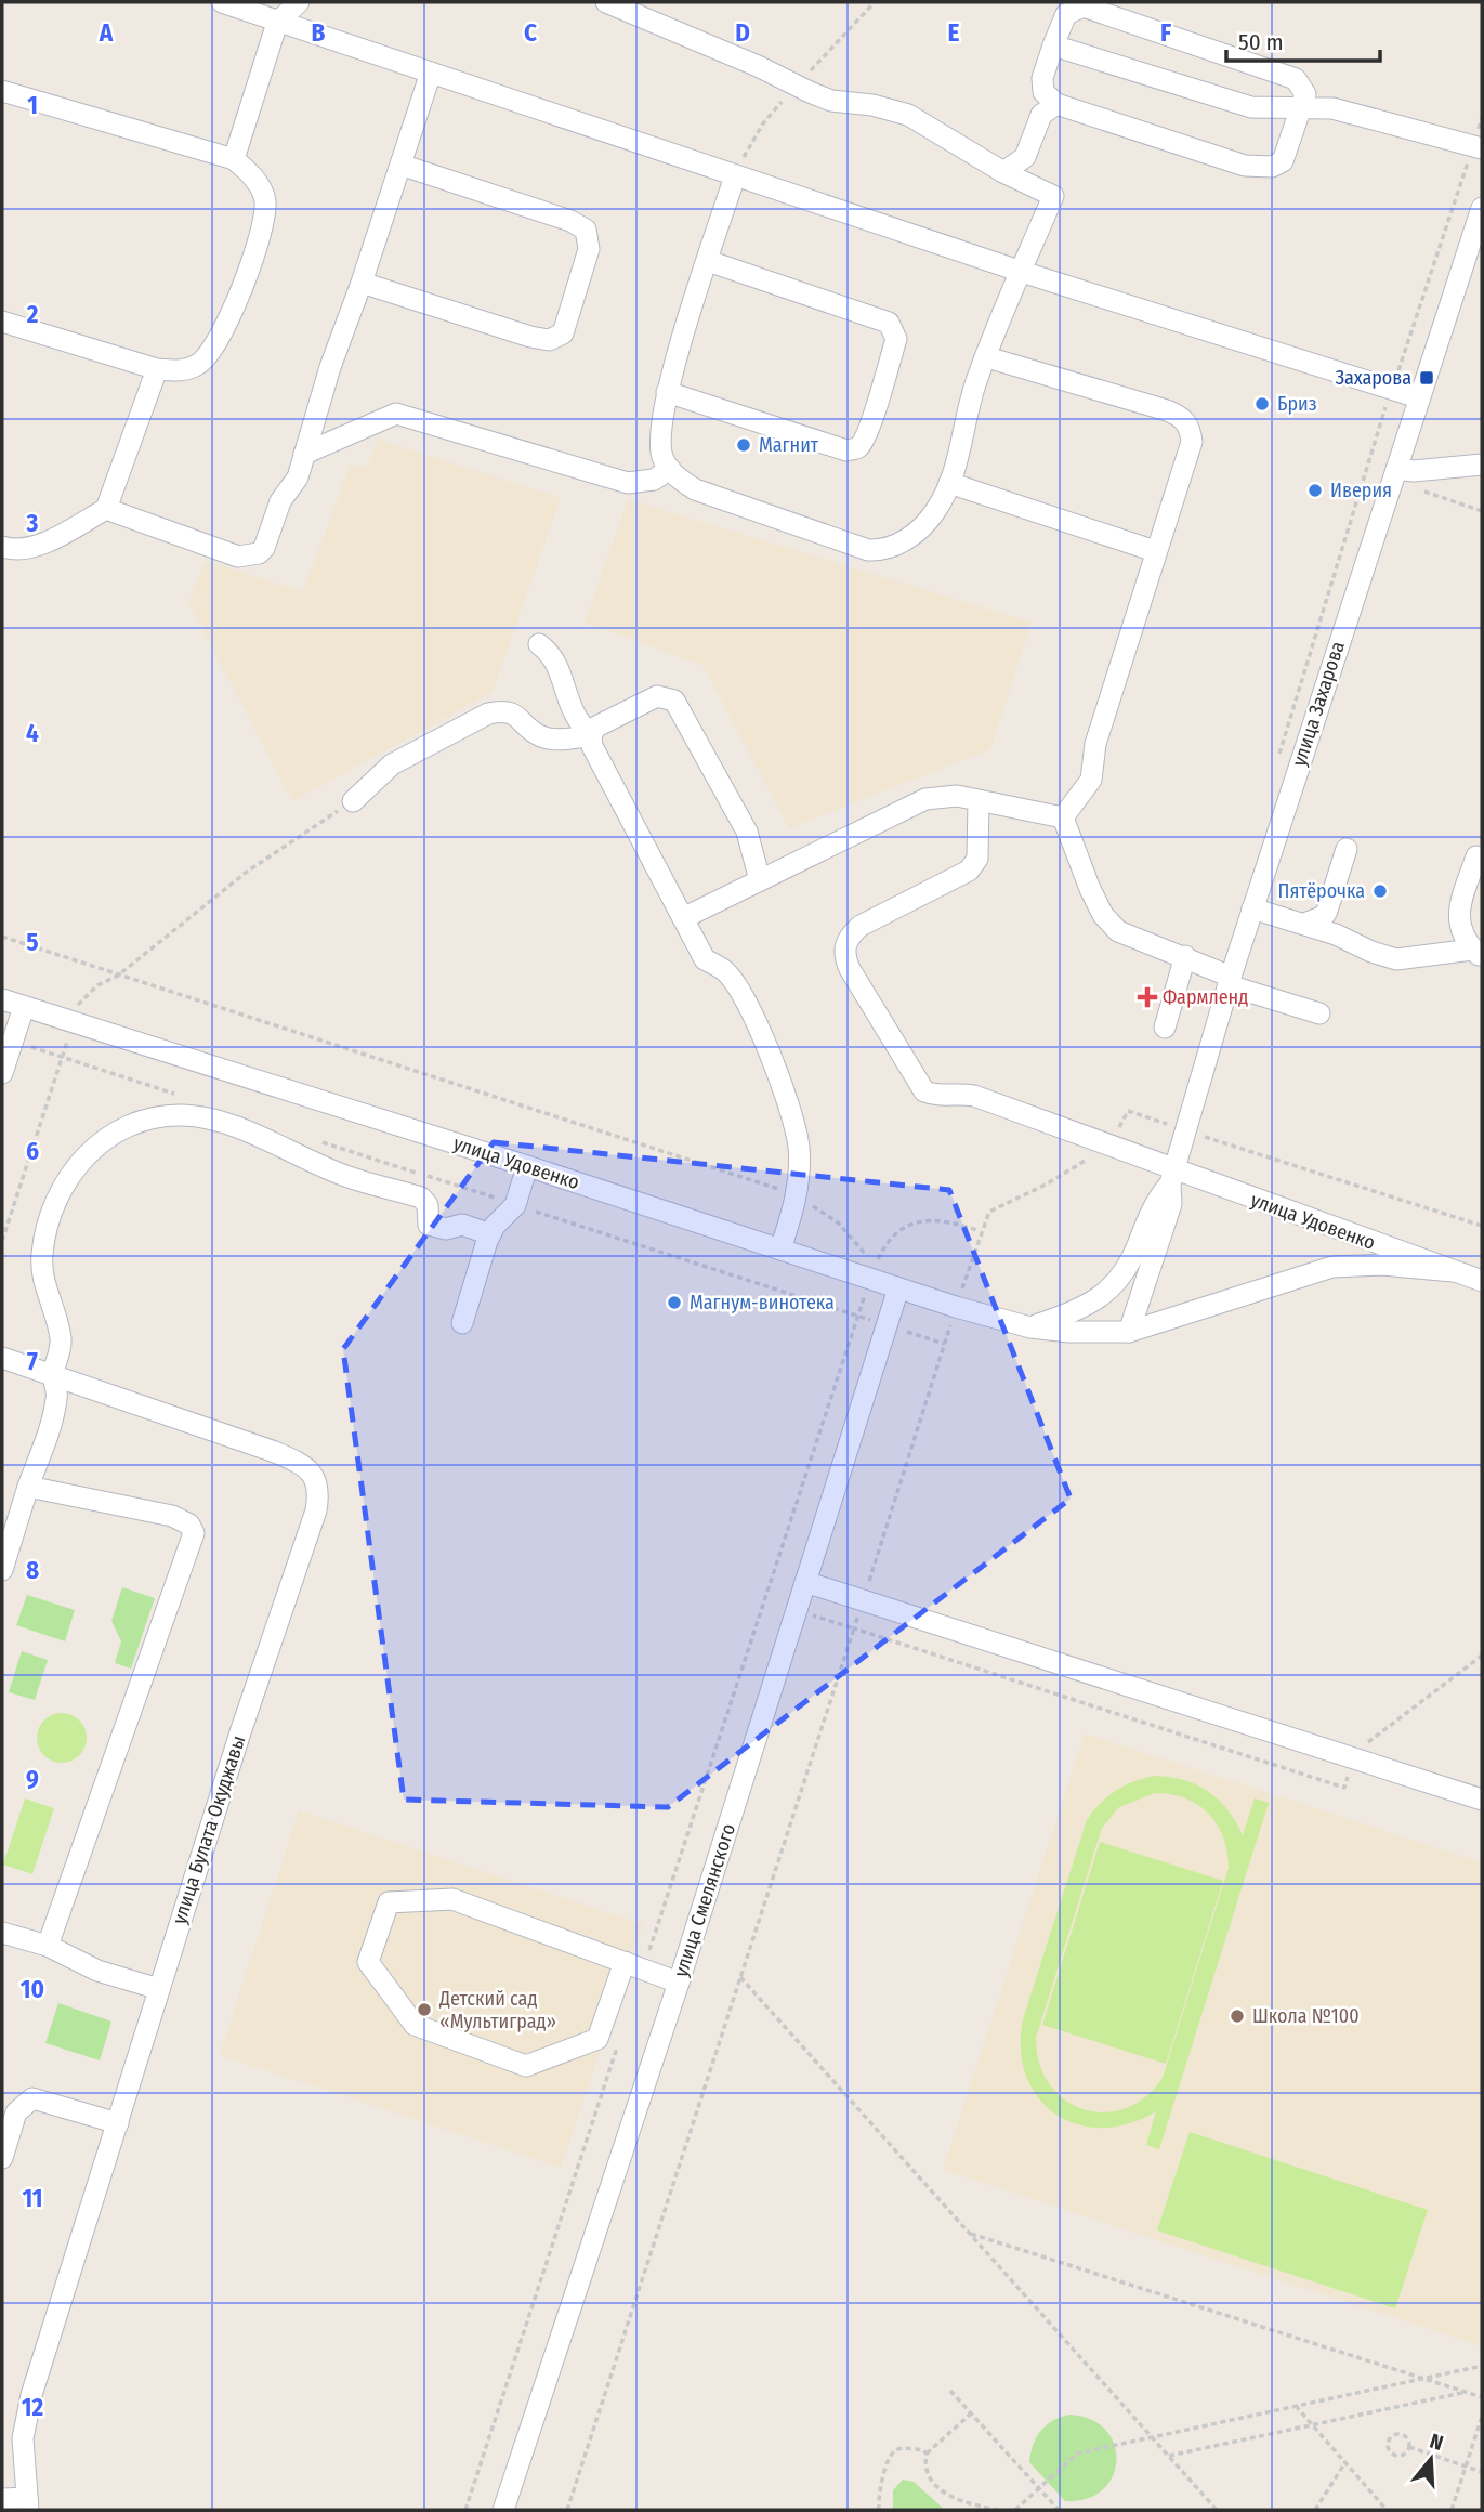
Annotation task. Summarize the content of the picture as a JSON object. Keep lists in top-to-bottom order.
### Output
{
  "streets": {
    "street": [
      "улица Захарова",
      "улица Удовенко",
      "улица Булата Окуджавы",
      "улица Смелянского"
    ]
  },
  "crossings": [
    ["улица Захарова", "улица Удовенко"],
    ["улица Удовенко", "улица Смелянского"]
  ],
  "places": {
    "transit": ["Захарова"],
    "other": [
      "Бриз",
      "Магнит",
      "Иверия",
      "Пятёрочка",
      "Магнум-винотека",
      "Детский сад «Мультиград»",
      "Школа №100"
    ],
    "health": ["Фармленд"]
  },
  "scale_bar": "50 m",
  "north": "top",
  "grid": {
    "columns": [
      "A",
      "B",
      "C",
      "D",
      "E",
      "F"
    ],
    "rows": [
      "1",
      "2",
      "3",
      "4",
      "5",
      "6",
      "7",
      "8",
      "9",
      "10",
      "11",
      "12"
    ]
  }
}
